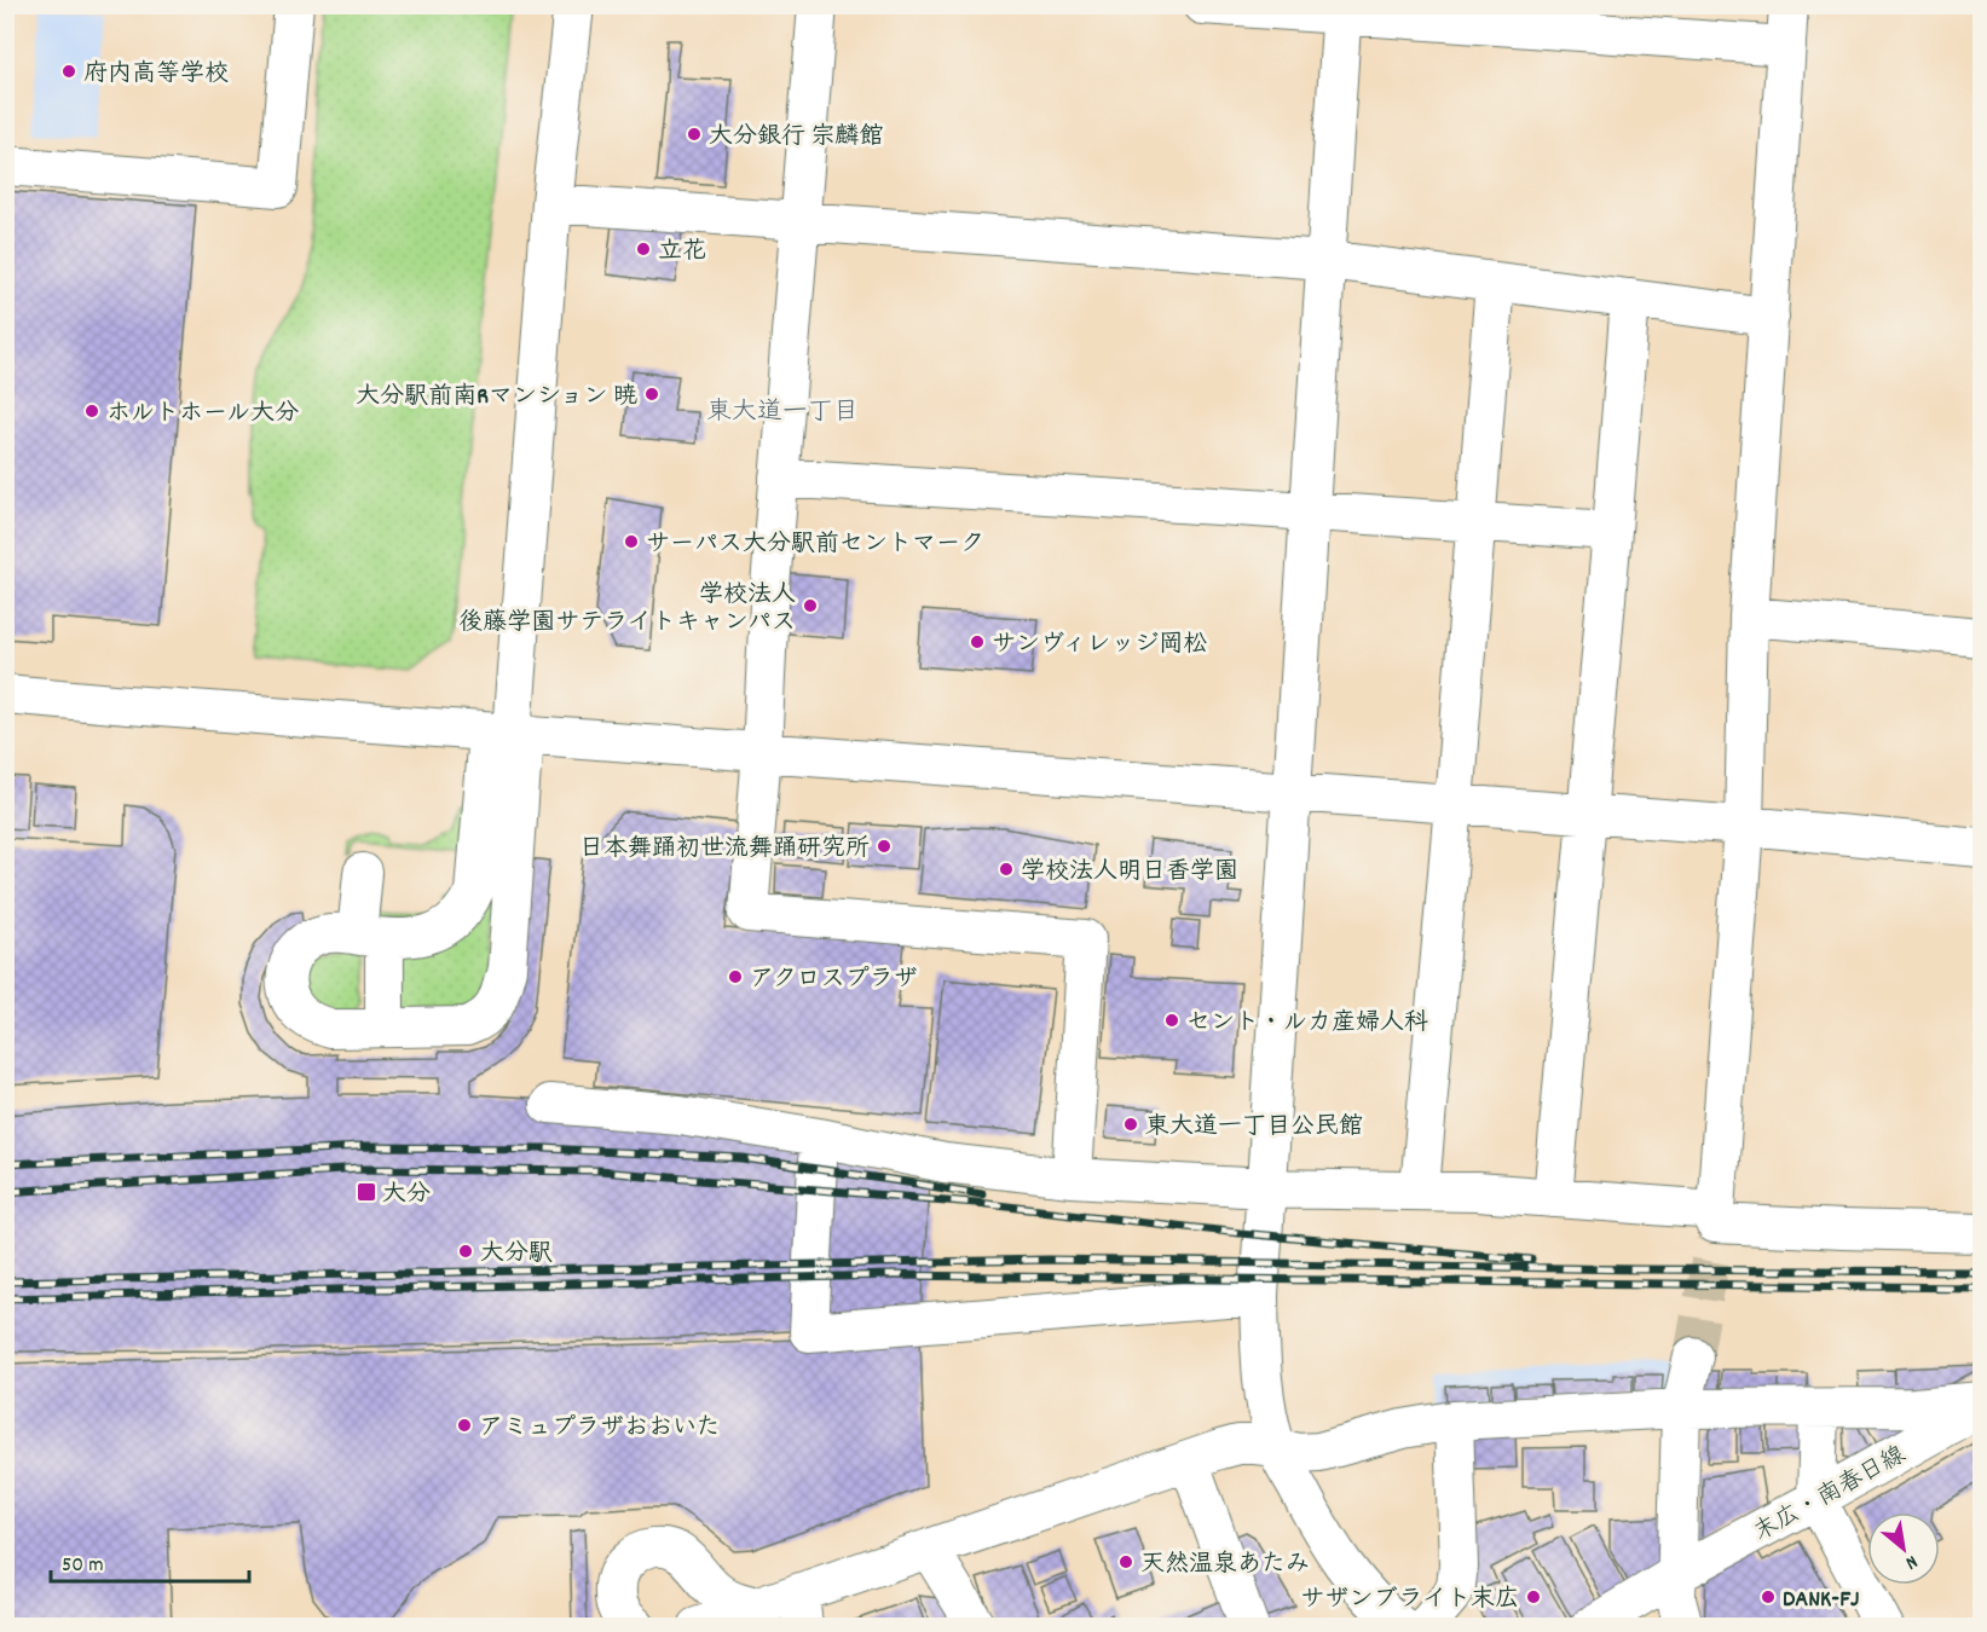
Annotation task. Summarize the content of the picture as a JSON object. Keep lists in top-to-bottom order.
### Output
{
  "streets": {
    "street": ["末広・南春日線"]
  },
  "districts": ["東大道一丁目"],
  "places": {
    "other": [
      "府内高等学校",
      "大分銀行 宗麟館",
      "立花",
      "大分駅前南Rマンション 暁",
      "ホルトホール大分",
      "サーパス大分駅前セントマーク",
      "学校法人 後藤学園サテライトキャンパス",
      "サンヴィレッジ岡松",
      "日本舞踊初世流舞踊研究所",
      "学校法人明日香学園",
      "アクロスプラザ",
      "セント・ルカ産婦人科",
      "東大道一丁目公民館",
      "大分駅",
      "アミュプラザおおいた",
      "天然温泉あたみ",
      "サザンブライト末広",
      "DANK-FJ"
    ],
    "transit": ["大分"]
  },
  "scale_bar": "50 m",
  "north": "bottom right"
}
